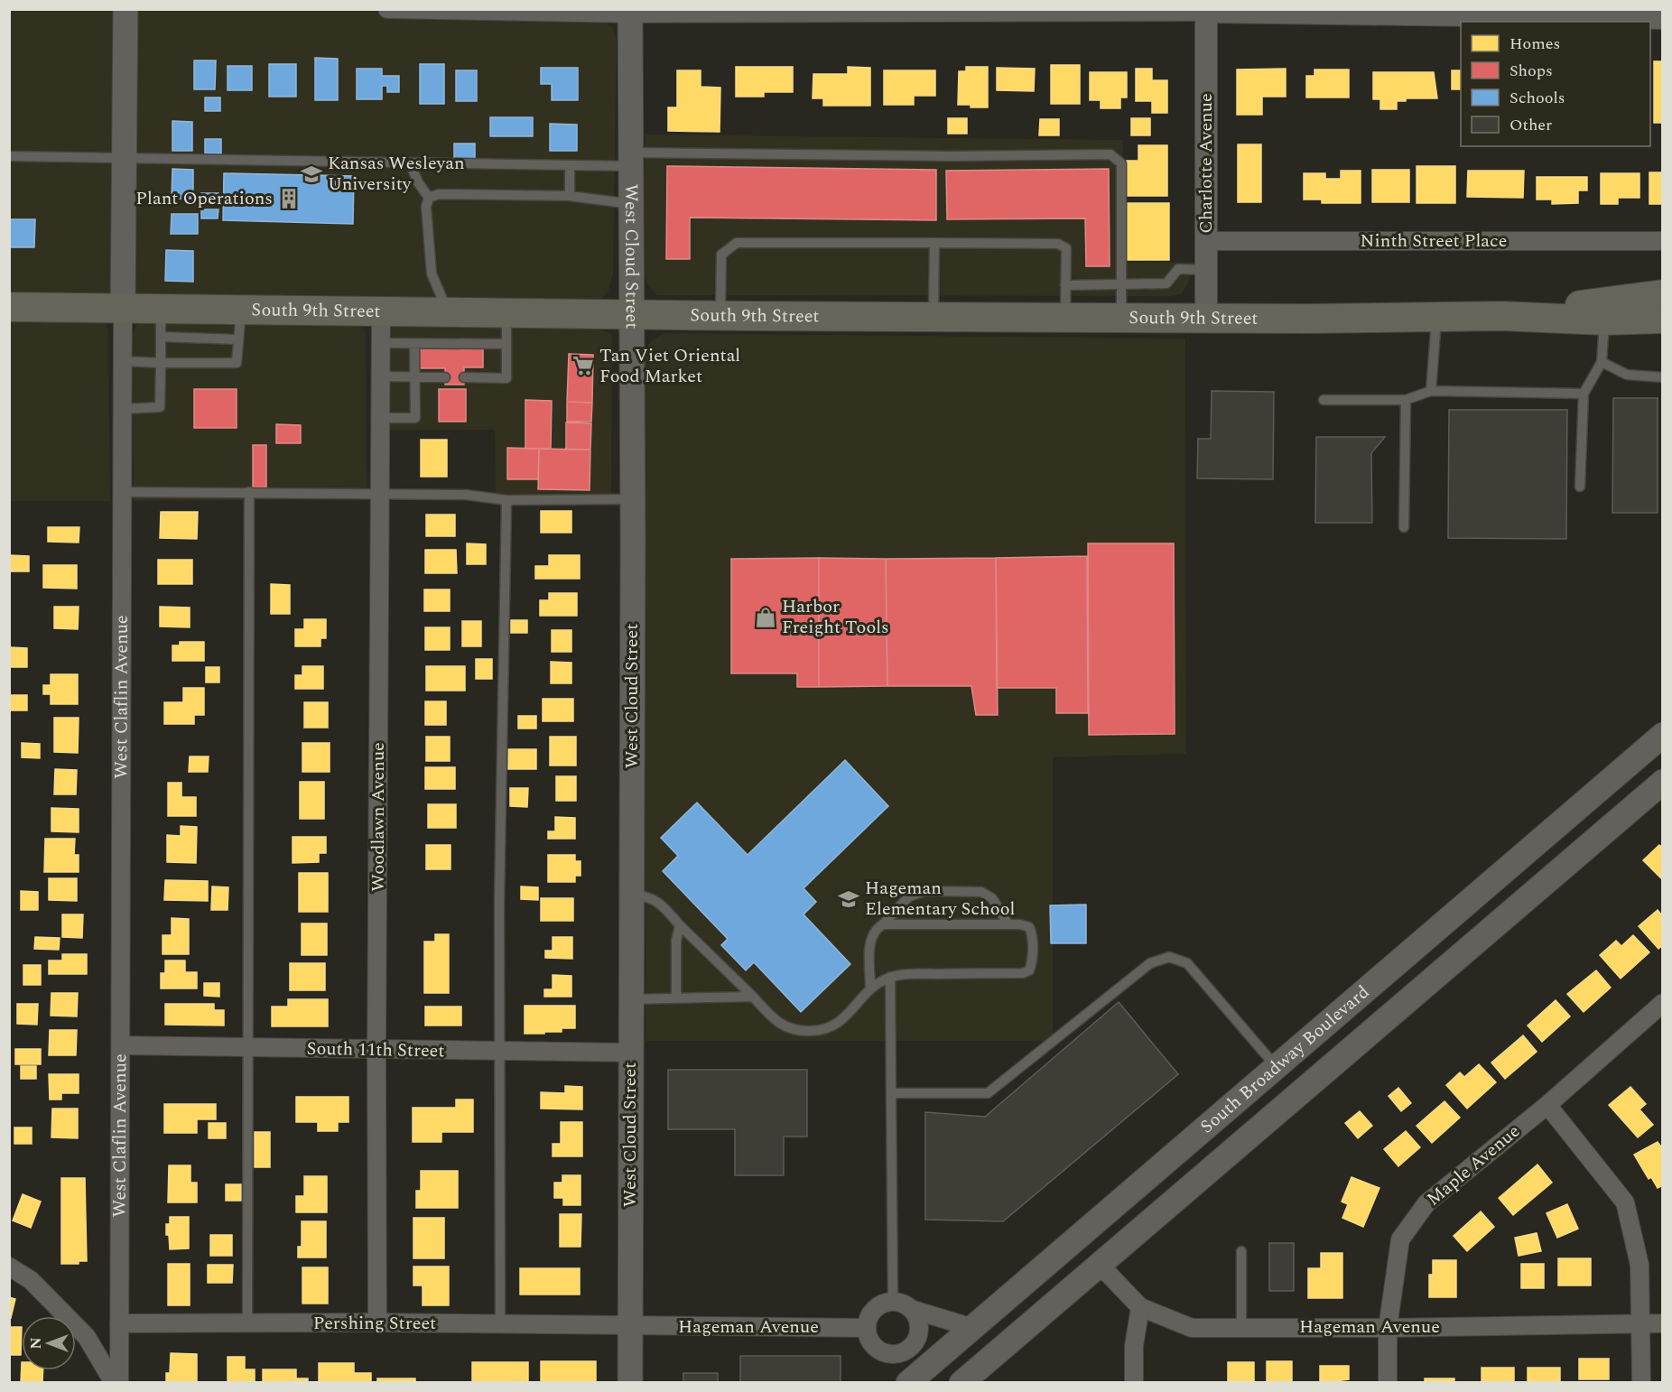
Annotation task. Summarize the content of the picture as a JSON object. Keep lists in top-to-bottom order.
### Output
{
  "streets": {
    "main road": [
      "West Cloud Street",
      "South 9th Street",
      "West Claflin Avenue",
      "South Broadway Boulevard"
    ],
    "street": [
      "Charlotte Avenue",
      "Ninth Street Place",
      "Woodlawn Avenue",
      "South 11th Street",
      "Maple Avenue",
      "Pershing Street",
      "Hageman Avenue"
    ]
  },
  "crossings": [
    ["Charlotte Avenue", "Ninth Street Place"],
    ["Charlotte Avenue", "South 9th Street"],
    ["West Cloud Street", "South 9th Street"],
    ["West Cloud Street", "South 11th Street"],
    ["West Cloud Street", "Pershing Street"],
    ["West Cloud Street", "Hageman Avenue"],
    ["South 9th Street", "West Claflin Avenue"],
    ["South 9th Street", "Woodlawn Avenue"],
    ["West Claflin Avenue", "South 11th Street"],
    ["West Claflin Avenue", "Pershing Street"],
    ["Woodlawn Avenue", "South 11th Street"],
    ["Woodlawn Avenue", "Pershing Street"],
    ["South Broadway Boulevard", "Hageman Avenue"],
    ["Maple Avenue", "Hageman Avenue"],
    ["Pershing Street", "Hageman Avenue"]
  ],
  "places": {
    "school or university": ["Kansas Wesleyan University", "Hageman Elementary School"],
    "building": ["Plant Operations"],
    "supermarket": ["Tan Viet Oriental Food Market"],
    "shop": ["Harbor Freight Tools"]
  },
  "legend": [
    "Homes",
    "Shops",
    "Schools",
    "Other"
  ],
  "north": "left"
}
